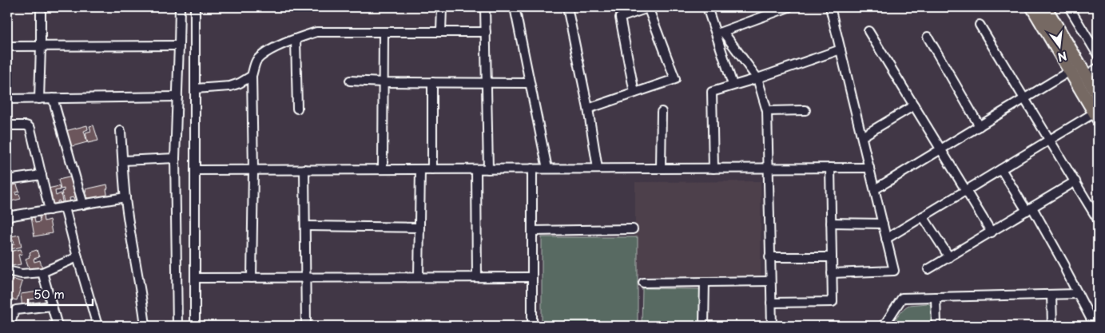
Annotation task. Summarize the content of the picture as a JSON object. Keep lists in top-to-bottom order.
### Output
{
  "scale_bar": "50 m",
  "north": "bottom"
}
